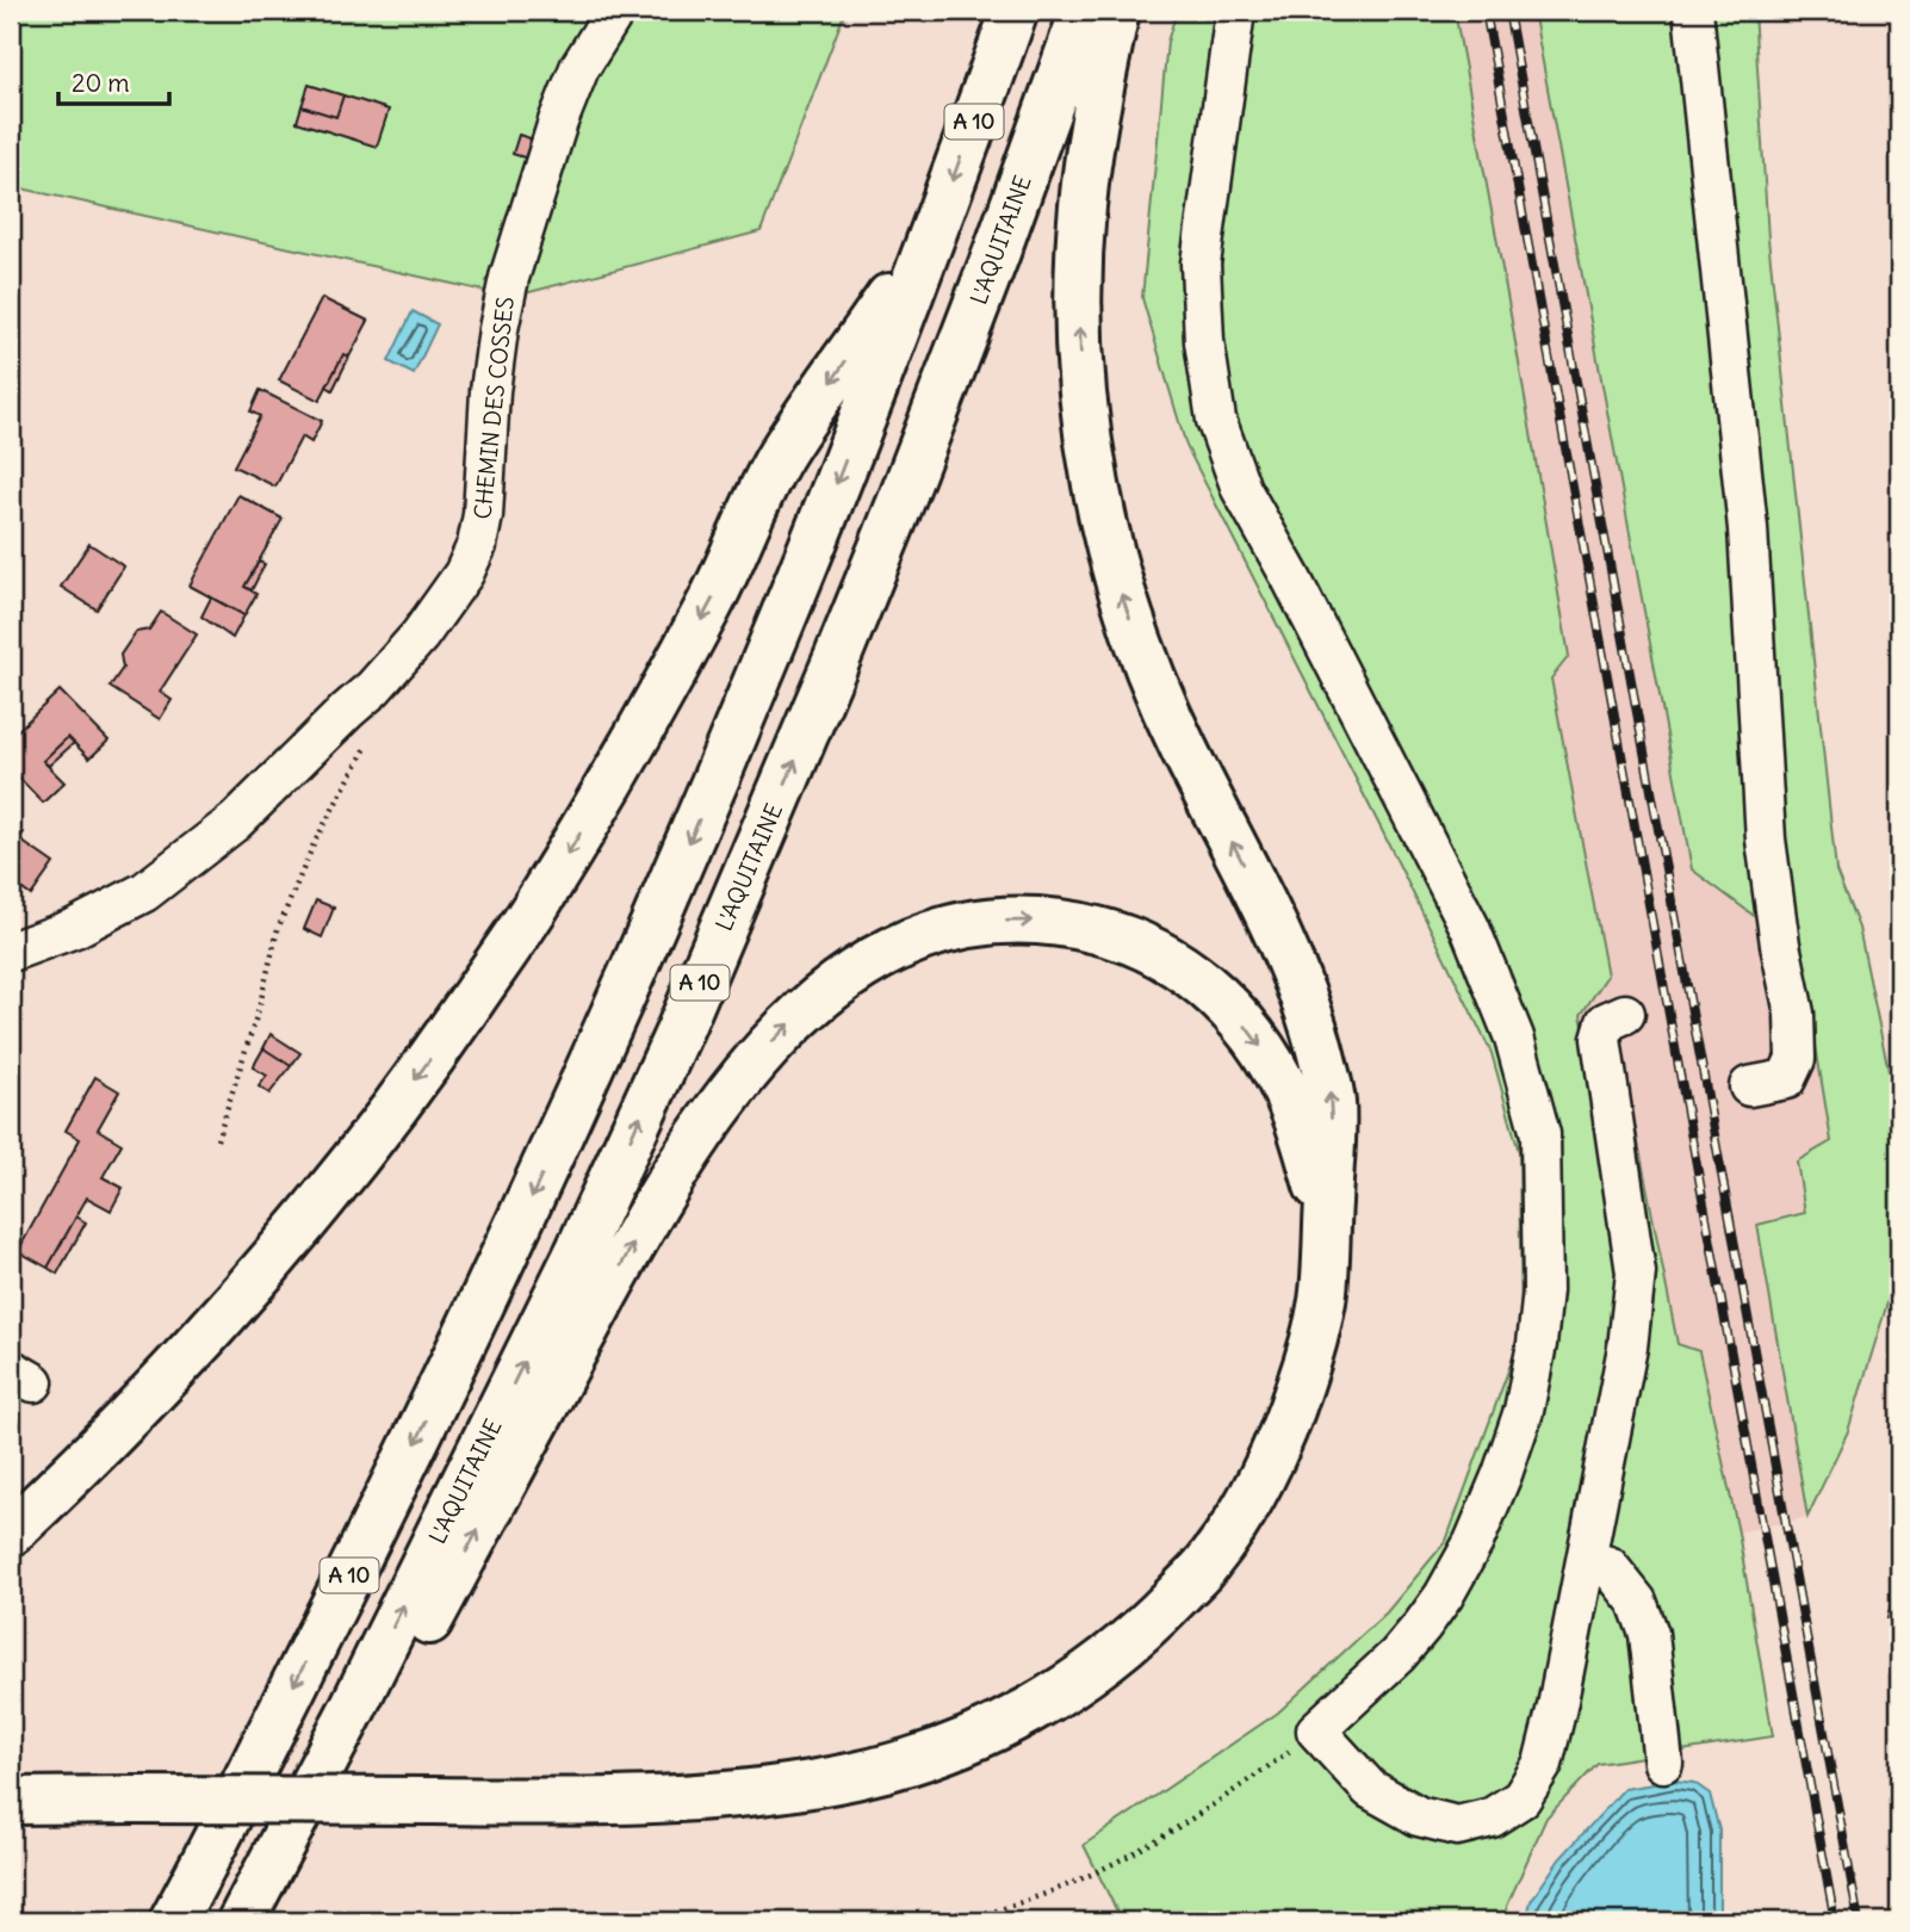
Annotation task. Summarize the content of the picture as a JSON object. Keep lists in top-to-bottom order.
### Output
{
  "streets": {
    "highway": ["A 10", "L'AQUITAINE"],
    "street": ["CHEMIN DES COSSES"]
  },
  "scale_bar": "20 m"
}
